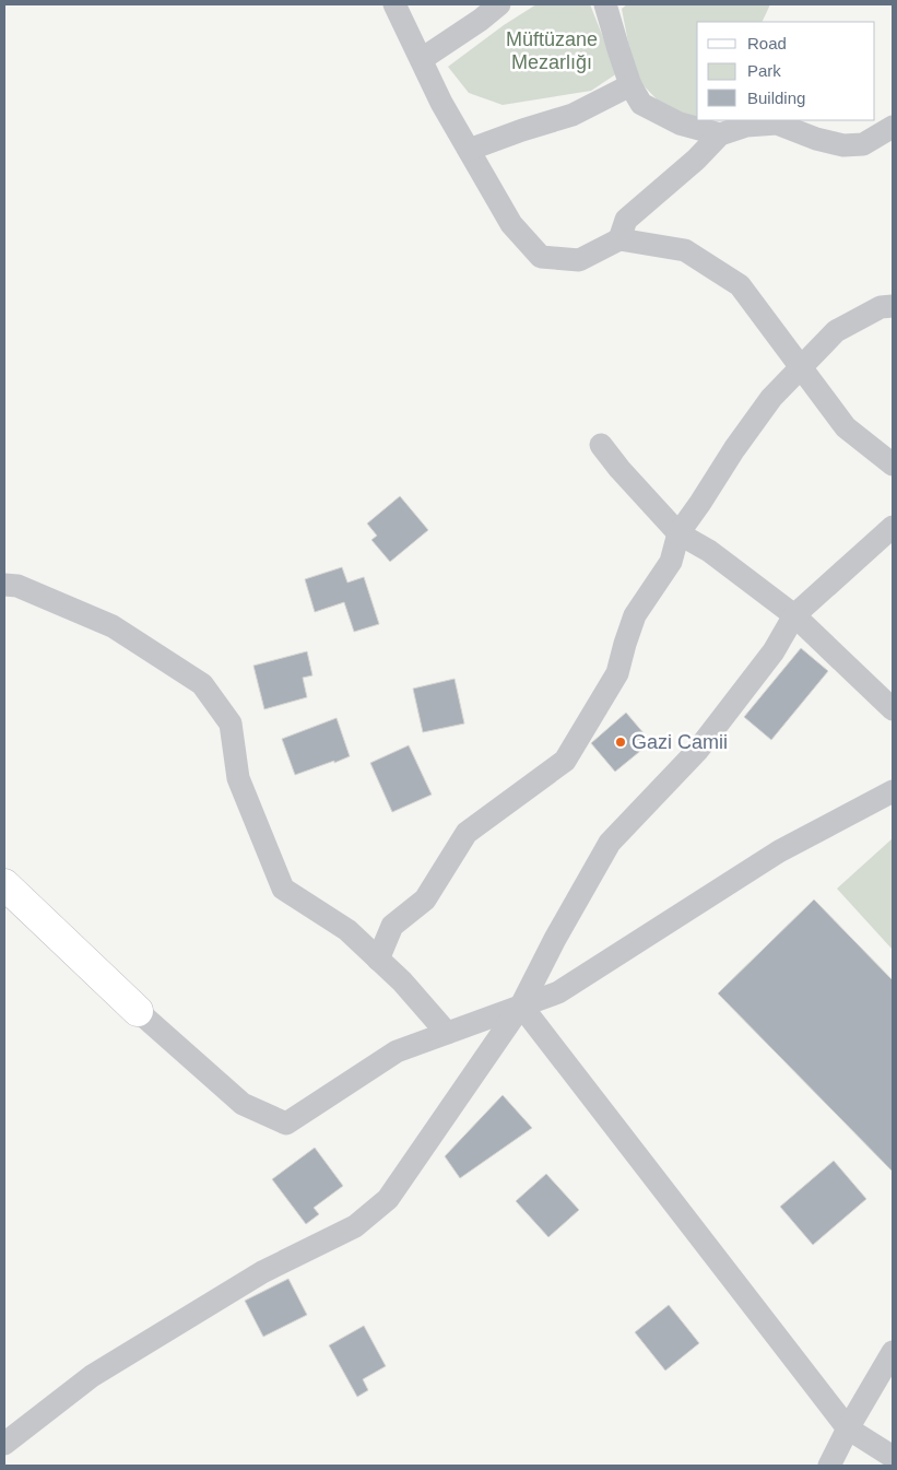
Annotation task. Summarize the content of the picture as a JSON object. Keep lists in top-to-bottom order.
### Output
{
  "parks": ["Müftüzane Mezarlığı"],
  "places": ["Gazi Camii"],
  "legend": ["Road", "Park", "Building"]
}
